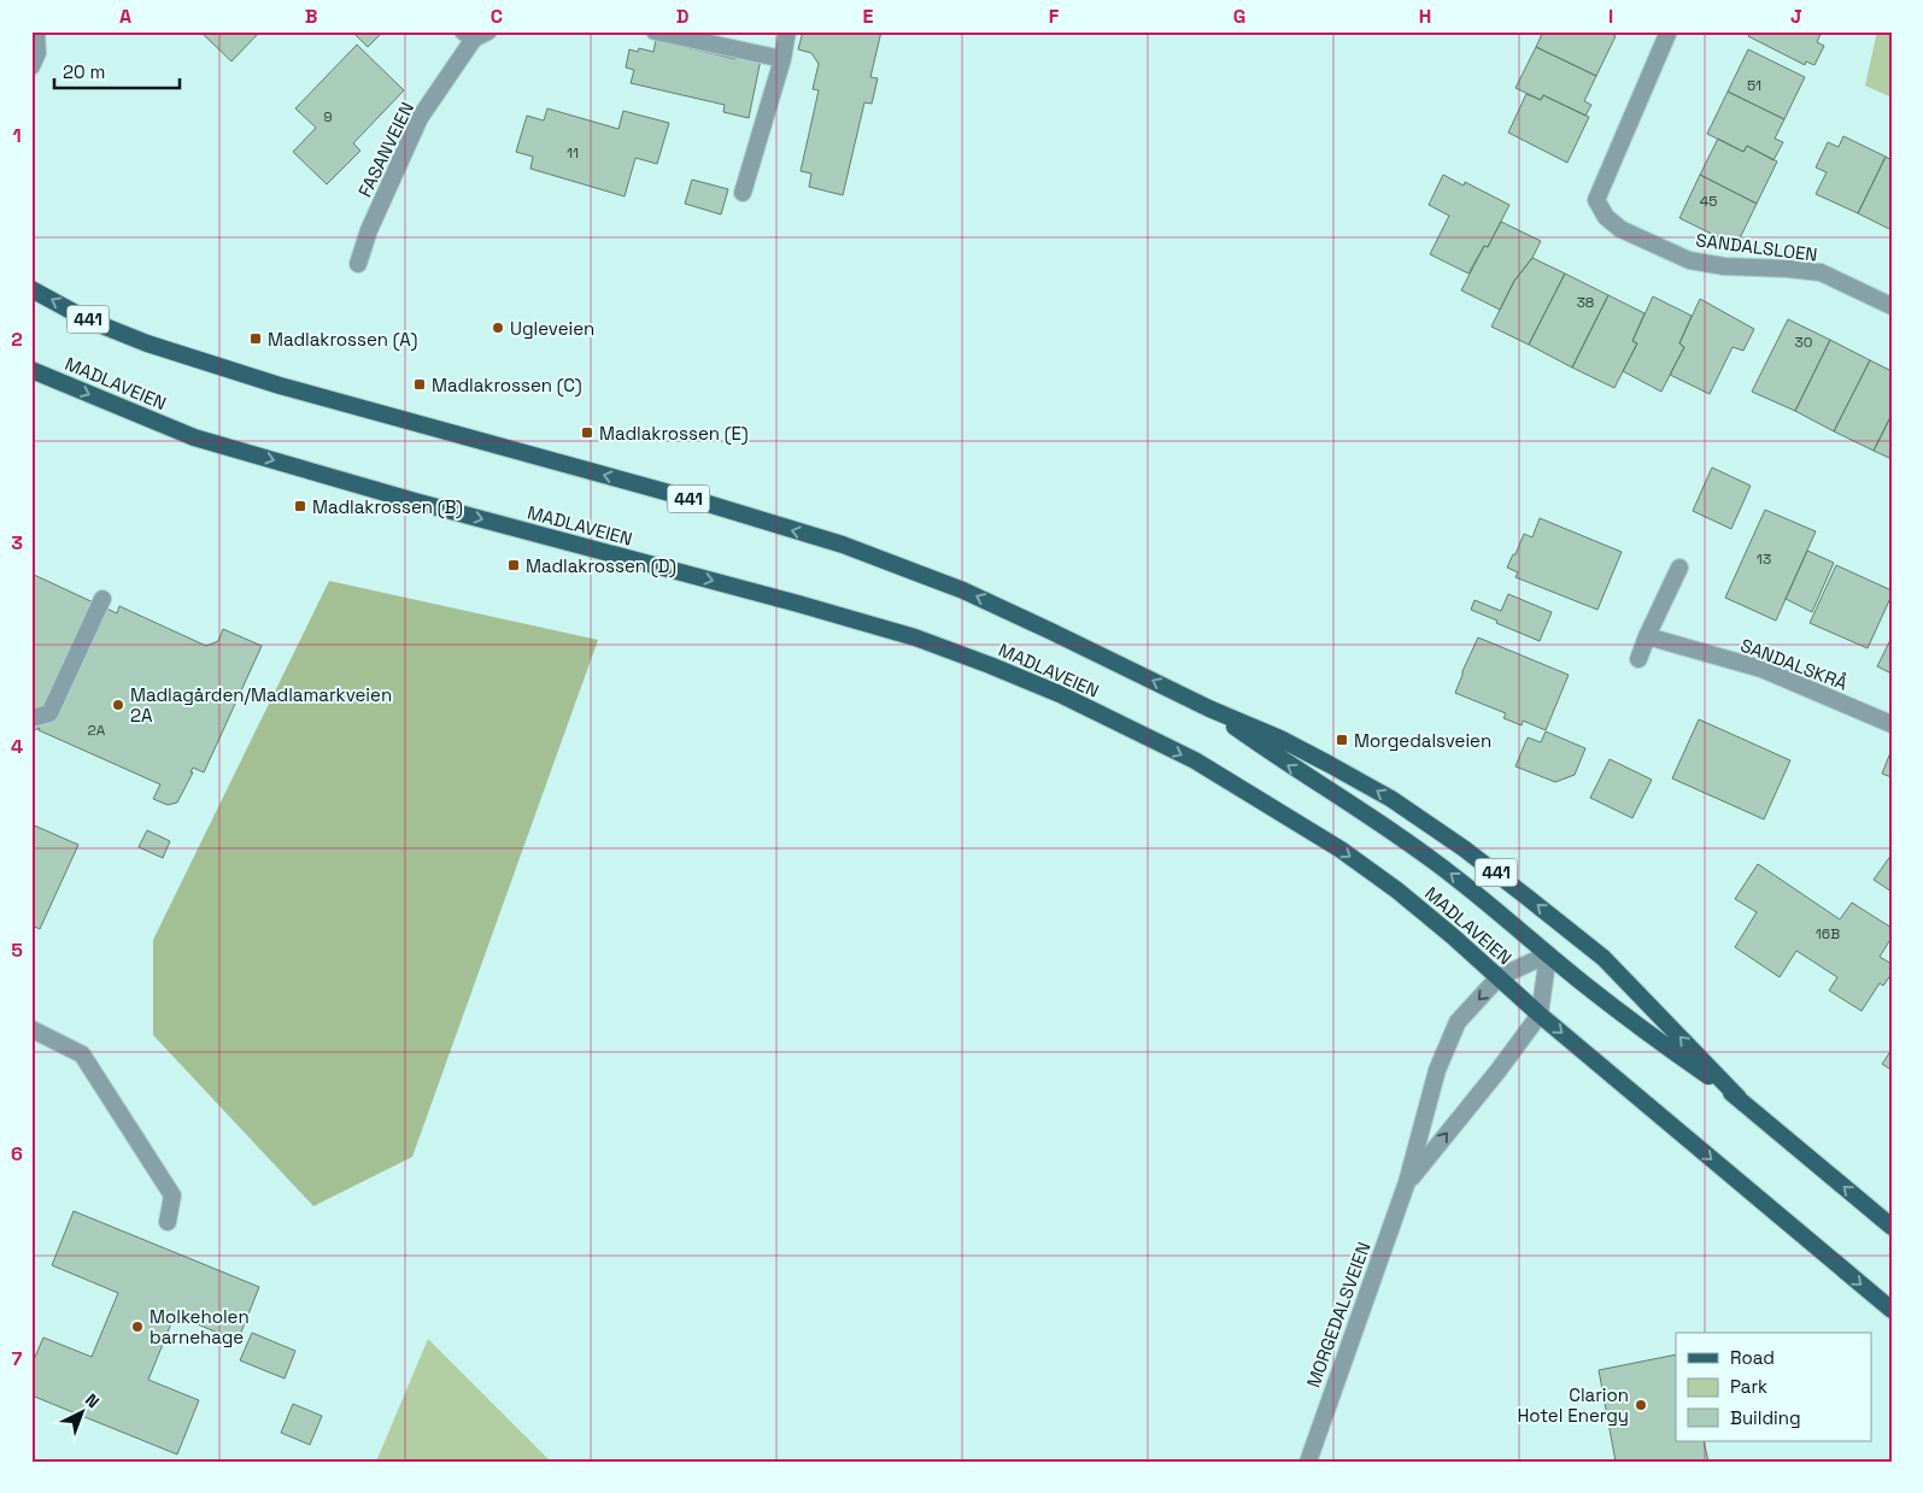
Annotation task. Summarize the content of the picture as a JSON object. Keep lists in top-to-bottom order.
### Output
{
  "streets": {
    "main road": ["441", "MADLAVEIEN"],
    "street": [
      "FASANVEIEN",
      "SANDALSLOEN",
      "SANDALSKRÅ",
      "MORGEDALSVEIEN"
    ]
  },
  "crossings": [
    ["MADLAVEIEN", "MORGEDALSVEIEN"]
  ],
  "places": {
    "other": [
      "Ugleveien",
      "Madlagården/Madlamarkveien 2A",
      "Molkeholen barnehage",
      "Clarion Hotel Energy"
    ],
    "transit": [
      "Madlakrossen (A)",
      "Madlakrossen (C)",
      "Madlakrossen (E)",
      "Madlakrossen (B)",
      "Madlakrossen (D)",
      "Morgedalsveien"
    ]
  },
  "house_numbers": [
    "51",
    "9",
    "11",
    "45",
    "38",
    "30",
    "13",
    "2A",
    "16B"
  ],
  "legend": ["Road", "Park", "Building"],
  "scale_bar": "20 m",
  "north": "top right",
  "grid": {
    "columns": [
      "A",
      "B",
      "C",
      "D",
      "E",
      "F",
      "G",
      "H",
      "I",
      "J"
    ],
    "rows": [
      "1",
      "2",
      "3",
      "4",
      "5",
      "6",
      "7"
    ]
  }
}
